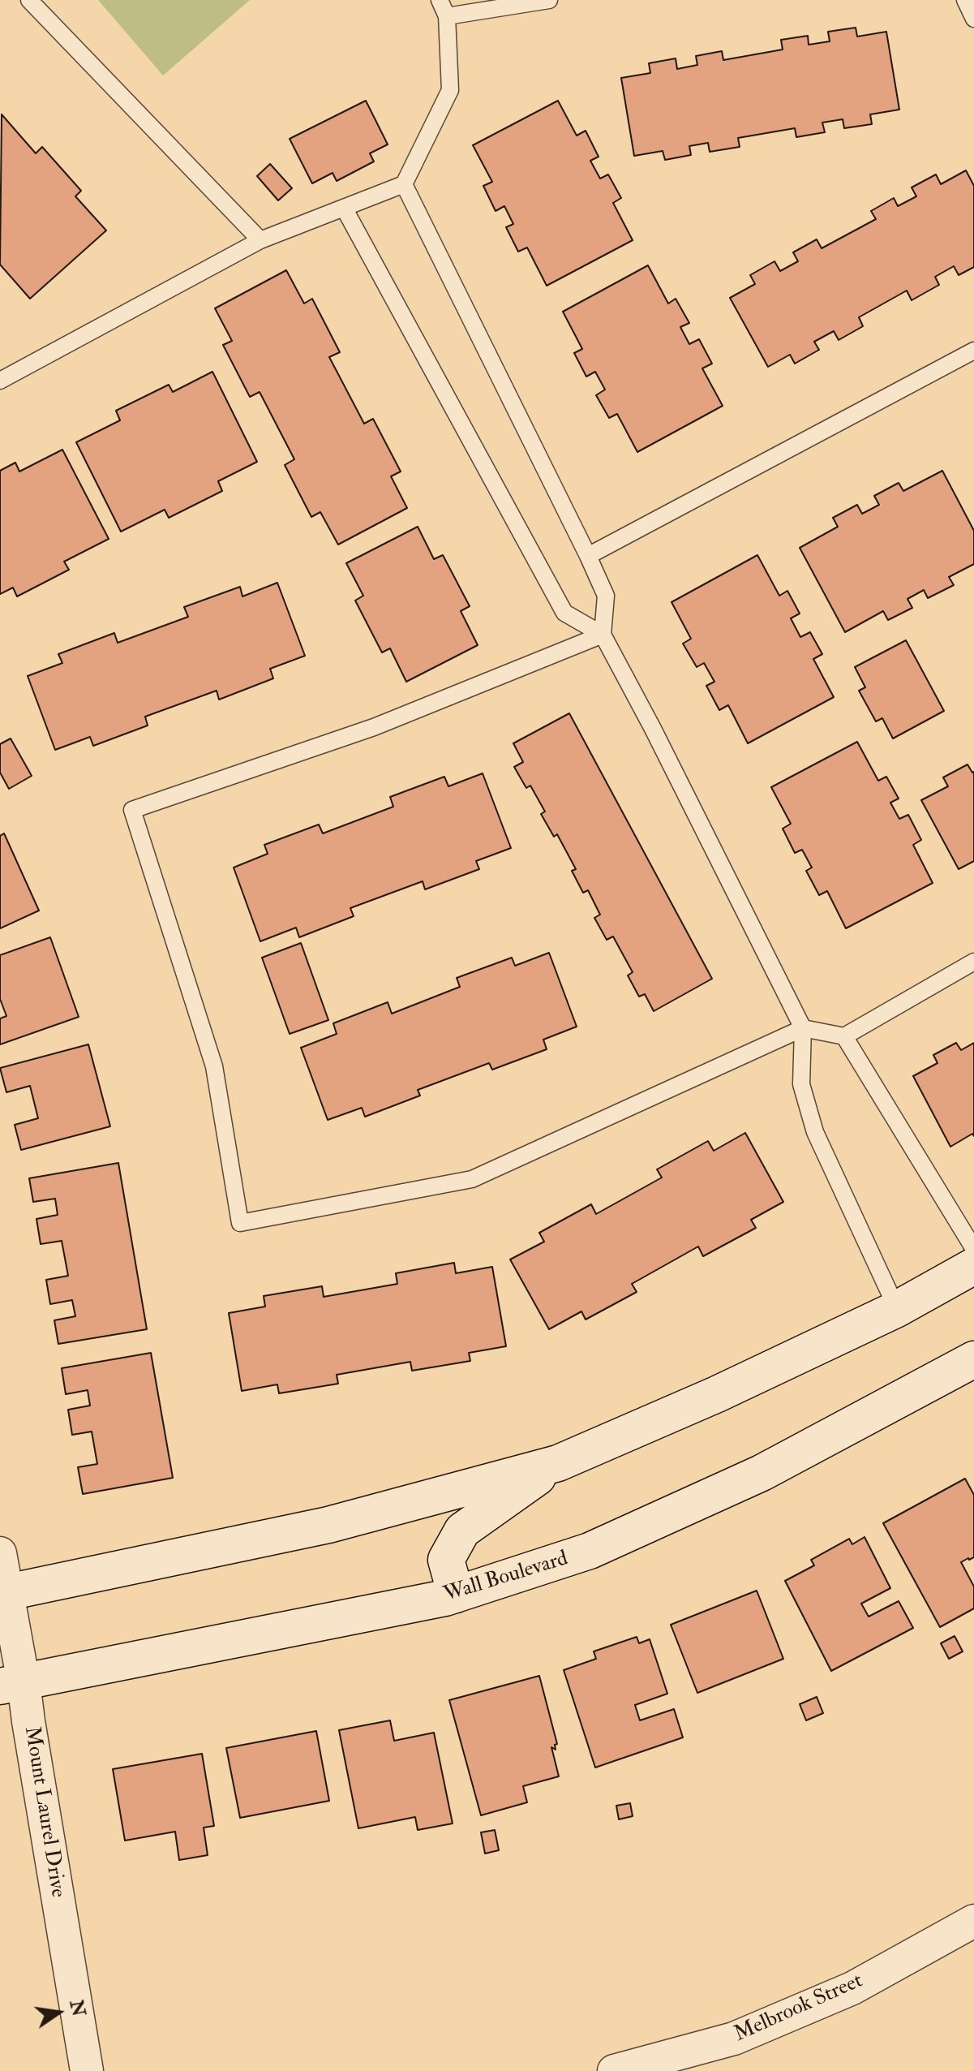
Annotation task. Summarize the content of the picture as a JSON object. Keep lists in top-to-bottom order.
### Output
{
  "streets": {
    "street": ["Wall Boulevard", "Mount Laurel Drive", "Melbrook Street"]
  },
  "crossings": [
    ["Wall Boulevard", "Mount Laurel Drive"]
  ],
  "north": "right"
}
